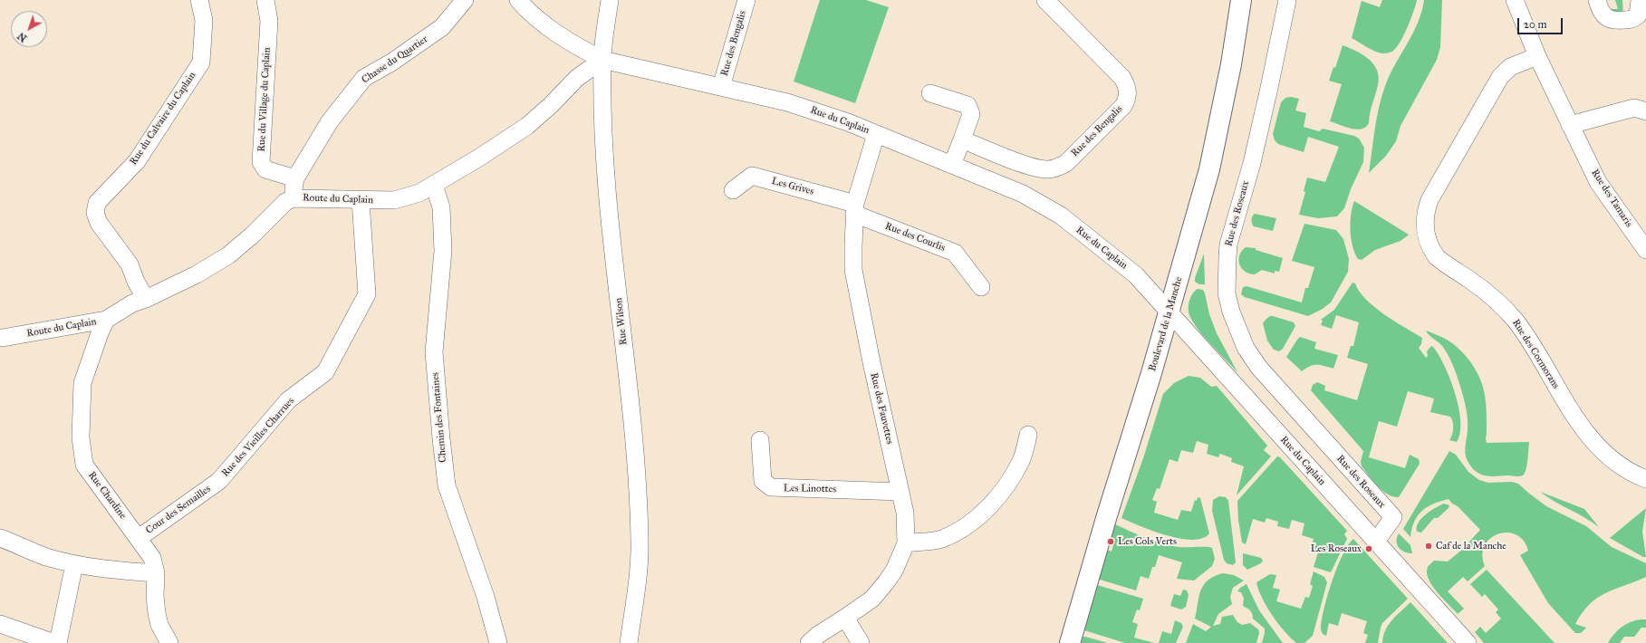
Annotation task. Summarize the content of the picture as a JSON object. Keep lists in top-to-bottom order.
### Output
{
  "streets": {
    "main road": ["Boulevard de la Manche"],
    "street": [
      "Rue des Bengalis",
      "Chasse du Quartier",
      "Rue du Village du Caplain",
      "Rue du Calvaire du Caplain",
      "Rue du Caplain",
      "Les Grives",
      "Rue des Tamaris",
      "Route du Caplain",
      "Rue des Roseaux",
      "Rue des Courlis",
      "Rue Wilson",
      "Rue des Cormorans",
      "Rue des Fauvettes",
      "Chemin des Fontaines",
      "Rue des Vieilles Charrues",
      "Les Linottes",
      "Rue Chardine",
      "Cour des Semailles"
    ]
  },
  "crossings": [
    ["Rue des Bengalis", "Rue du Caplain"],
    ["Chasse du Quartier", "Rue du Village du Caplain"],
    ["Rue du Calvaire du Caplain", "Route du Caplain"],
    ["Rue du Caplain", "Route du Caplain"],
    ["Rue du Caplain", "Rue des Roseaux"],
    ["Rue du Caplain", "Rue Wilson"],
    ["Rue du Caplain", "Boulevard de la Manche"],
    ["Rue du Caplain", "Rue des Fauvettes"],
    ["Les Grives", "Rue des Courlis"],
    ["Les Grives", "Rue des Fauvettes"],
    ["Rue des Tamaris", "Rue des Cormorans"],
    ["Route du Caplain", "Rue Wilson"],
    ["Route du Caplain", "Chemin des Fontaines"],
    ["Route du Caplain", "Rue des Vieilles Charrues"],
    ["Route du Caplain", "Rue Chardine"],
    ["Rue des Courlis", "Rue des Fauvettes"],
    ["Rue des Fauvettes", "Les Linottes"],
    ["Rue des Vieilles Charrues", "Cour des Semailles"],
    ["Rue Chardine", "Cour des Semailles"]
  ],
  "places": ["Les Cols Verts", "Caf de la Manche", "Les Roseaux"],
  "scale_bar": "20 m",
  "north": "bottom left"
}
